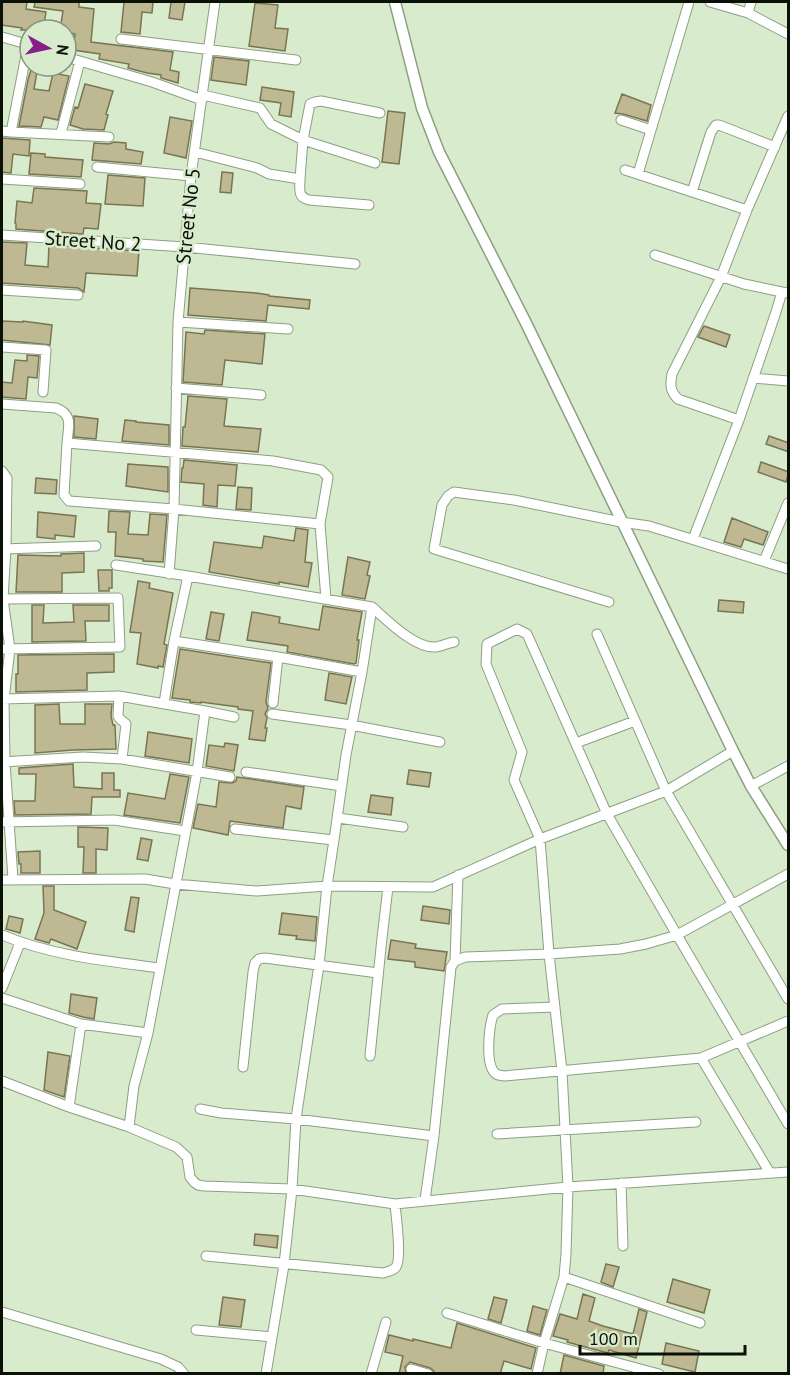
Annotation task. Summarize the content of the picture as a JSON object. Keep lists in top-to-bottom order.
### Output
{
  "streets": {
    "street": ["Street No 5", "Street No 2"]
  },
  "crossings": [
    ["Street No 5", "Street No 2"]
  ],
  "scale_bar": "100 m",
  "north": "right"
}
